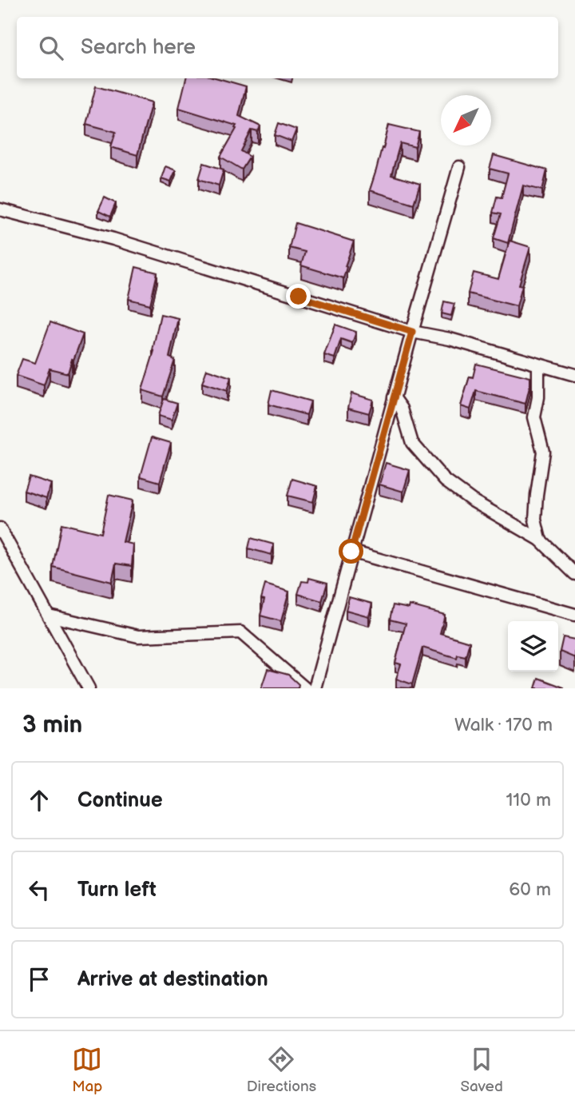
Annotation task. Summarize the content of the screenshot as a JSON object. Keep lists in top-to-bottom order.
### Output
{
  "north": "bottom left",
  "page": {
    "search": "Search here",
    "heading": ["3 min", "Walk · 170 m"],
    "list": [
      ["Continue", "110 m"],
      ["Turn left", "60 m"],
      "Arrive at destination"
    ],
    "nav": ["Map", "Directions", "Saved"]
  }
}
